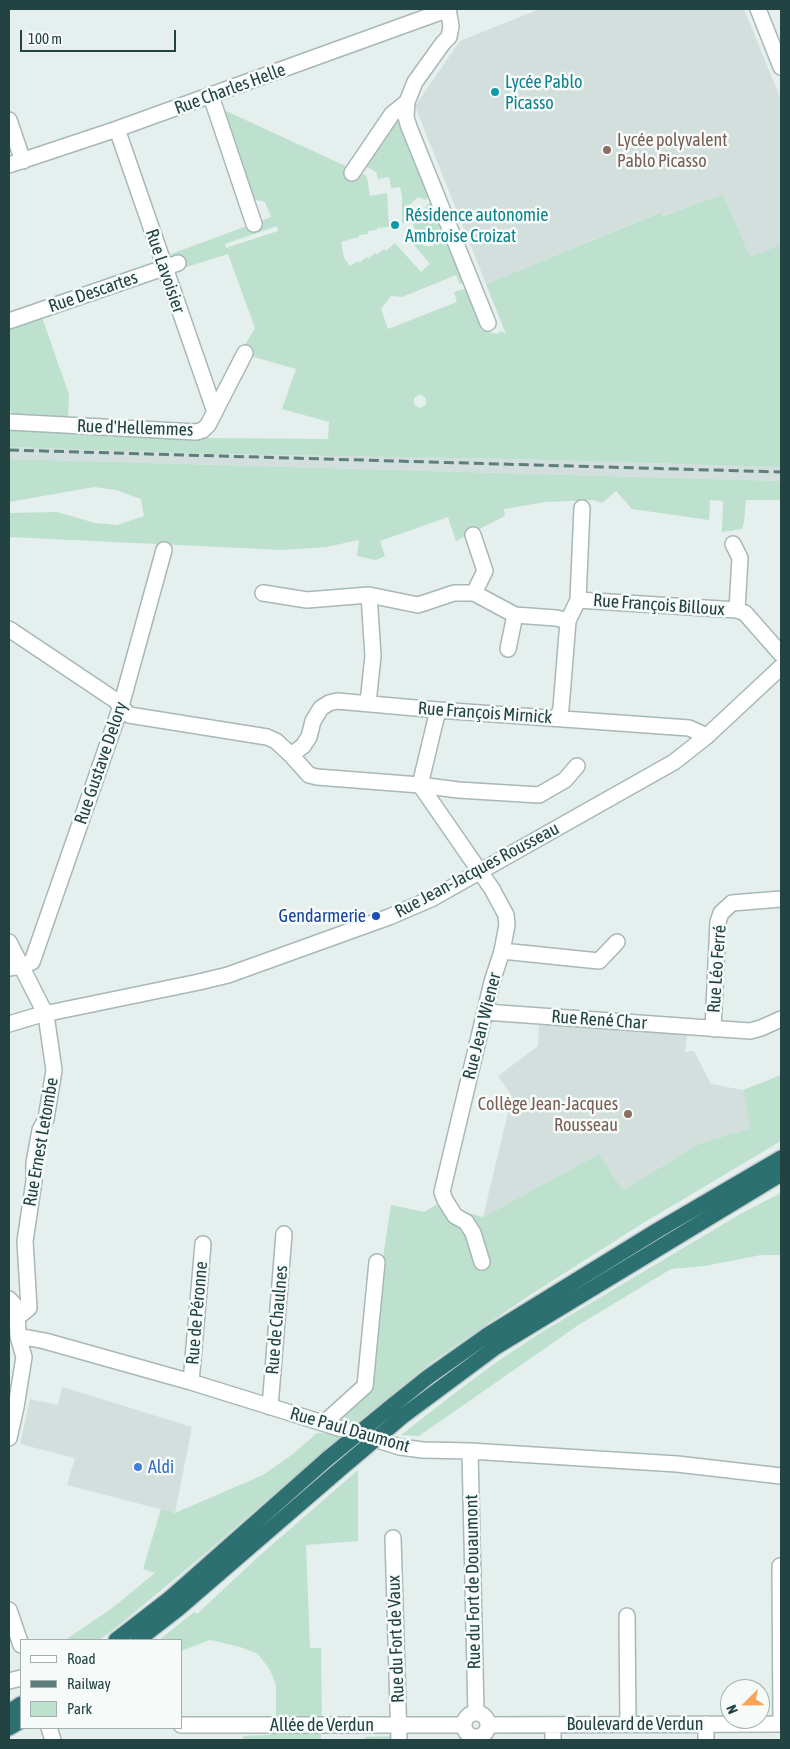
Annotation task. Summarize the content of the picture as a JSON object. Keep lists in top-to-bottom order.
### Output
{
  "streets": {
    "street": [
      "Rue Charles Helle",
      "Rue Lavoisier",
      "Rue Descartes",
      "Rue d'Hellemmes",
      "Rue François Billoux",
      "Rue François Mirnick",
      "Rue Gustave Delory",
      "Rue Jean-Jacques Rousseau",
      "Rue Léo Ferré",
      "Rue René Char",
      "Rue Jean Wiener",
      "Rue Ernest Letombe",
      "Rue de Péronne",
      "Rue de Chaulnes",
      "Rue Paul Daumont",
      "Rue du Fort de Douaumont",
      "Rue du Fort de Vaux",
      "Boulevard de Verdun",
      "Allée de Verdun"
    ]
  },
  "crossings": [
    ["Rue Charles Helle", "Rue Lavoisier"],
    ["Rue Lavoisier", "Rue Descartes"],
    ["Rue Lavoisier", "Rue d'Hellemmes"],
    ["Rue François Mirnick", "Rue Jean-Jacques Rousseau"],
    ["Rue Gustave Delory", "Rue Ernest Letombe"],
    ["Rue Jean-Jacques Rousseau", "Rue Jean Wiener"],
    ["Rue Jean-Jacques Rousseau", "Rue Ernest Letombe"],
    ["Rue Léo Ferré", "Rue René Char"],
    ["Rue René Char", "Rue Jean Wiener"],
    ["Rue de Péronne", "Rue Paul Daumont"],
    ["Rue de Chaulnes", "Rue Paul Daumont"],
    ["Rue Paul Daumont", "Rue du Fort de Douaumont"],
    ["Rue du Fort de Douaumont", "Boulevard de Verdun"],
    ["Rue du Fort de Douaumont", "Allée de Verdun"],
    ["Rue du Fort de Vaux", "Allée de Verdun"],
    ["Boulevard de Verdun", "Allée de Verdun"]
  ],
  "places": [
    "Lycée Pablo Picasso",
    "Lycée polyvalent Pablo Picasso",
    "Résidence autonomie Ambroise Croizat",
    "Gendarmerie",
    "Collège Jean-Jacques Rousseau",
    "Aldi"
  ],
  "legend": ["Road", "Railway", "Park"],
  "scale_bar": "100 m",
  "north": "bottom left"
}
